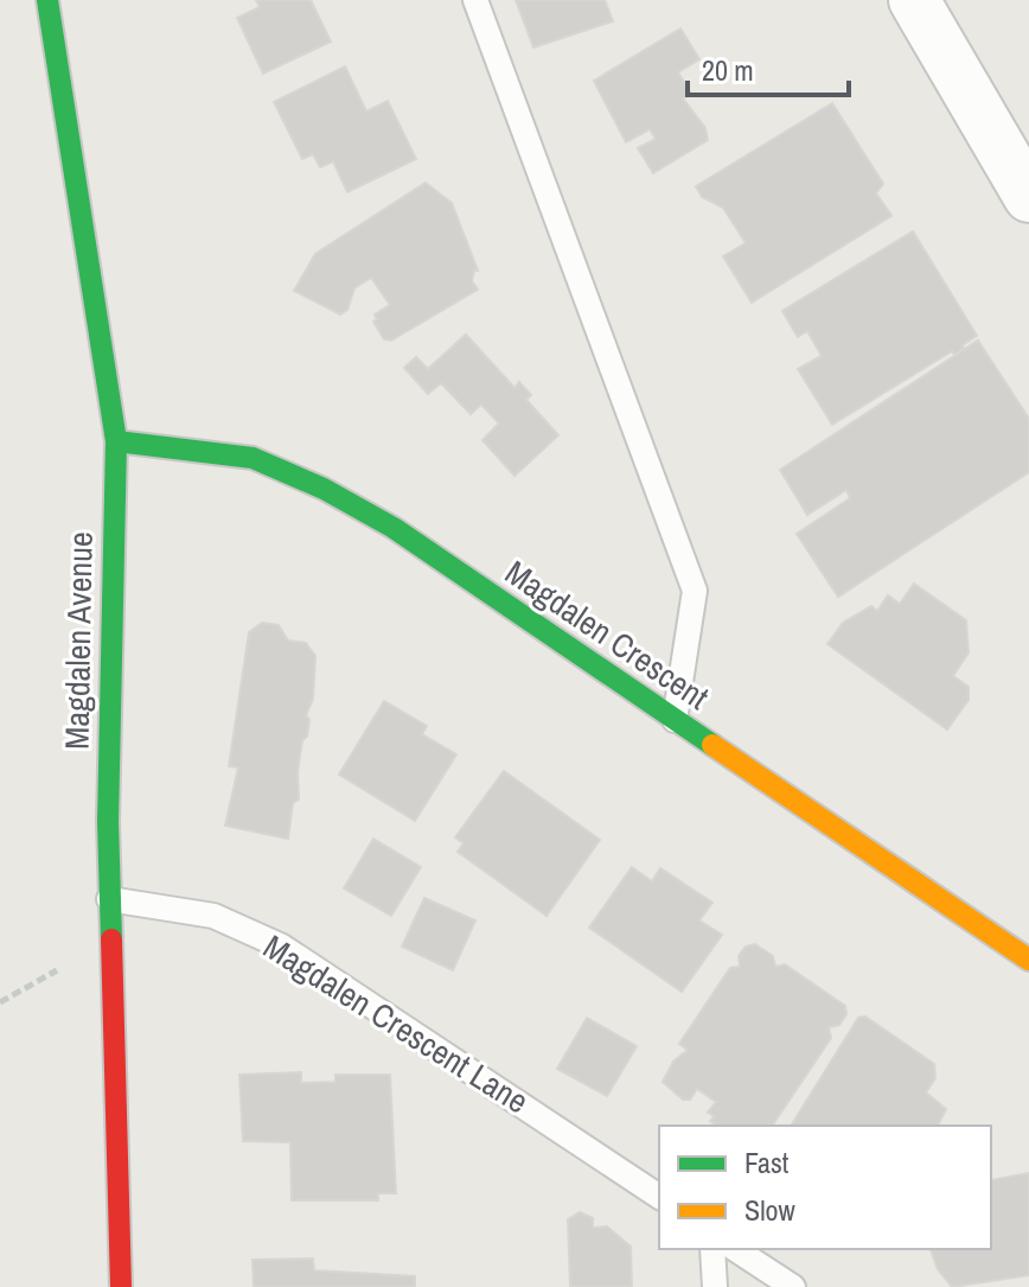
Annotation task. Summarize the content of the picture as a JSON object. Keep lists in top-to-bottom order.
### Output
{
  "streets": {
    "street": ["Magdalen Crescent", "Magdalen Avenue"],
    "lane": ["Magdalen Crescent Lane"]
  },
  "crossings": [
    ["Magdalen Crescent", "Magdalen Avenue"],
    ["Magdalen Avenue", "Magdalen Crescent Lane"]
  ],
  "legend": ["Fast", "Slow"],
  "scale_bar": "20 m"
}
